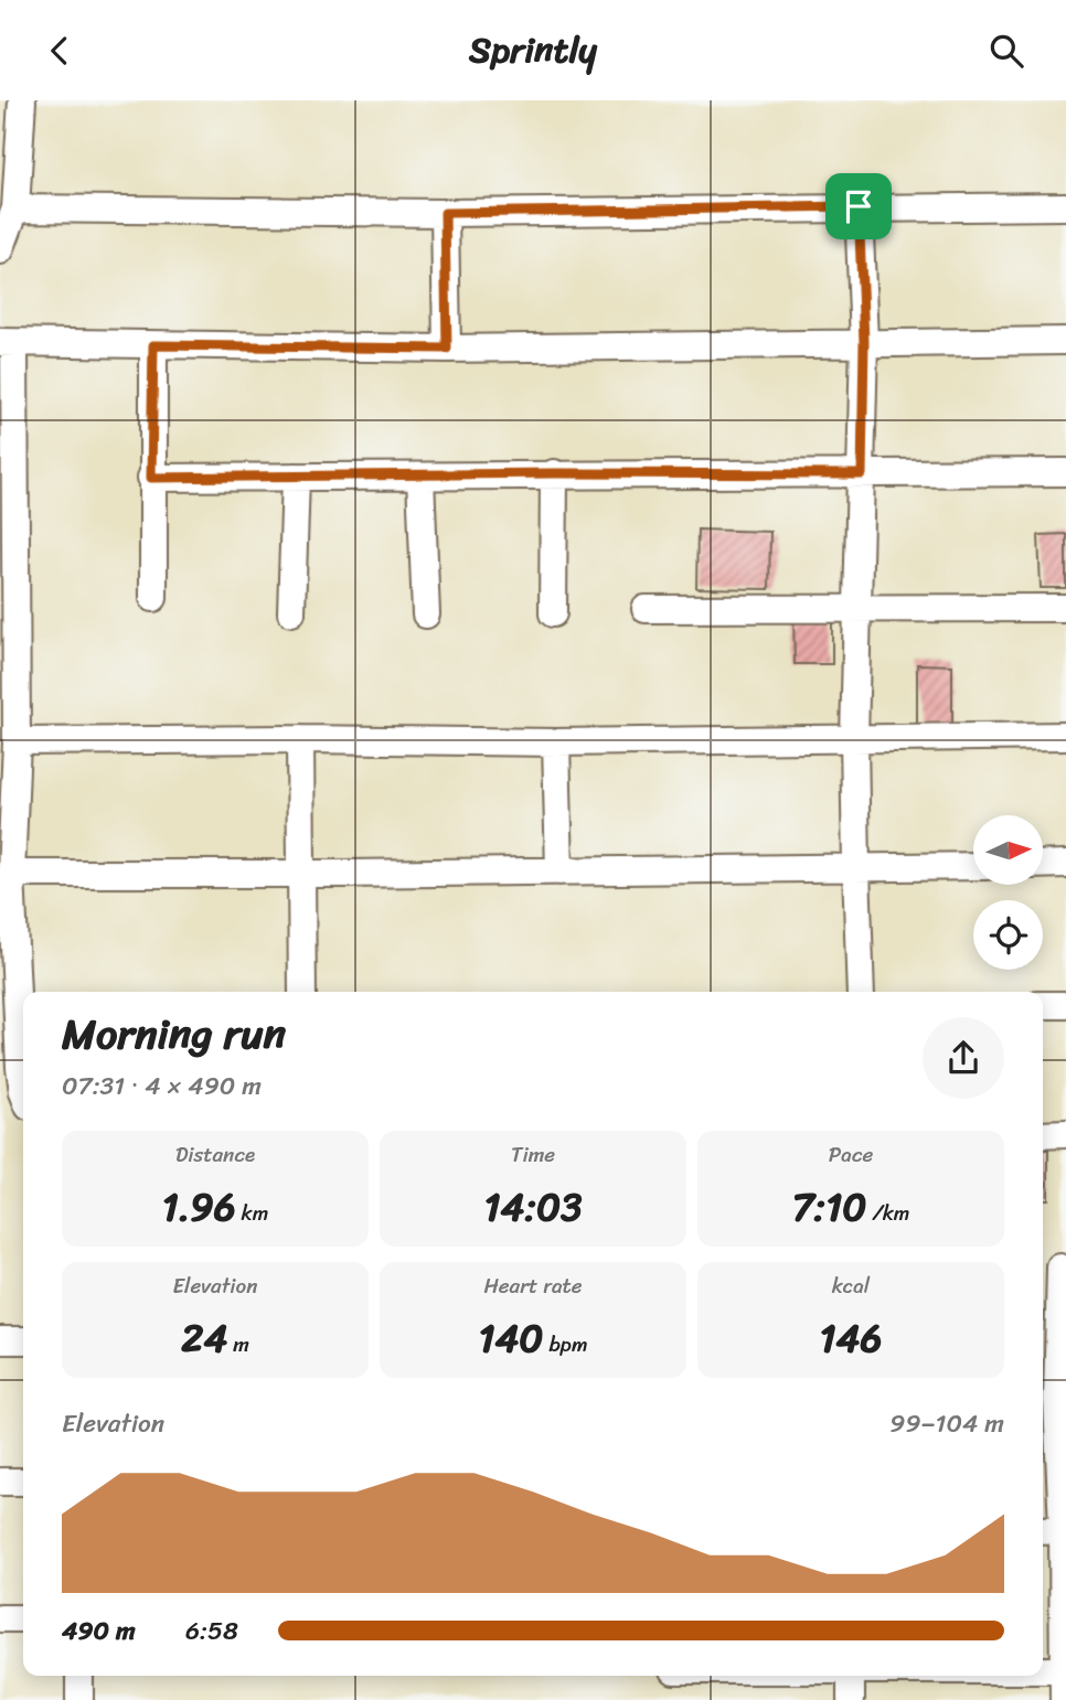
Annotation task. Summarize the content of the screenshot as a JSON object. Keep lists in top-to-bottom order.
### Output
{
  "north": "right",
  "page": {
    "header": "Sprintly",
    "heading": ["Morning run", "07:31 · 4 × 490 m"],
    "stats": [
      ["Distance", "1.96 km"],
      ["Time", "14:03"],
      ["Pace", "7:10 /km"],
      ["Elevation", "24 m"],
      ["Heart rate", "140 bpm"],
      ["kcal", "146"]
    ],
    "chart": ["Elevation", "99–104 m"],
    "list": [
      {
        "name": "490 m",
        "note": "6:58"
      }
    ]
  }
}
